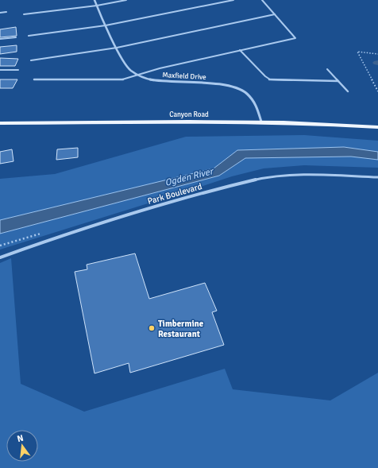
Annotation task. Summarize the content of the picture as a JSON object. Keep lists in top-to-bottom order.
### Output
{
  "streets": {
    "main road": ["Canyon Road"],
    "street": ["Maxfield Drive", "Park Boulevard"]
  },
  "crossings": [
    ["Maxfield Drive", "Canyon Road"]
  ],
  "water": ["Ogden River"],
  "places": ["Timbermine Restaurant"],
  "north": "top"
}
